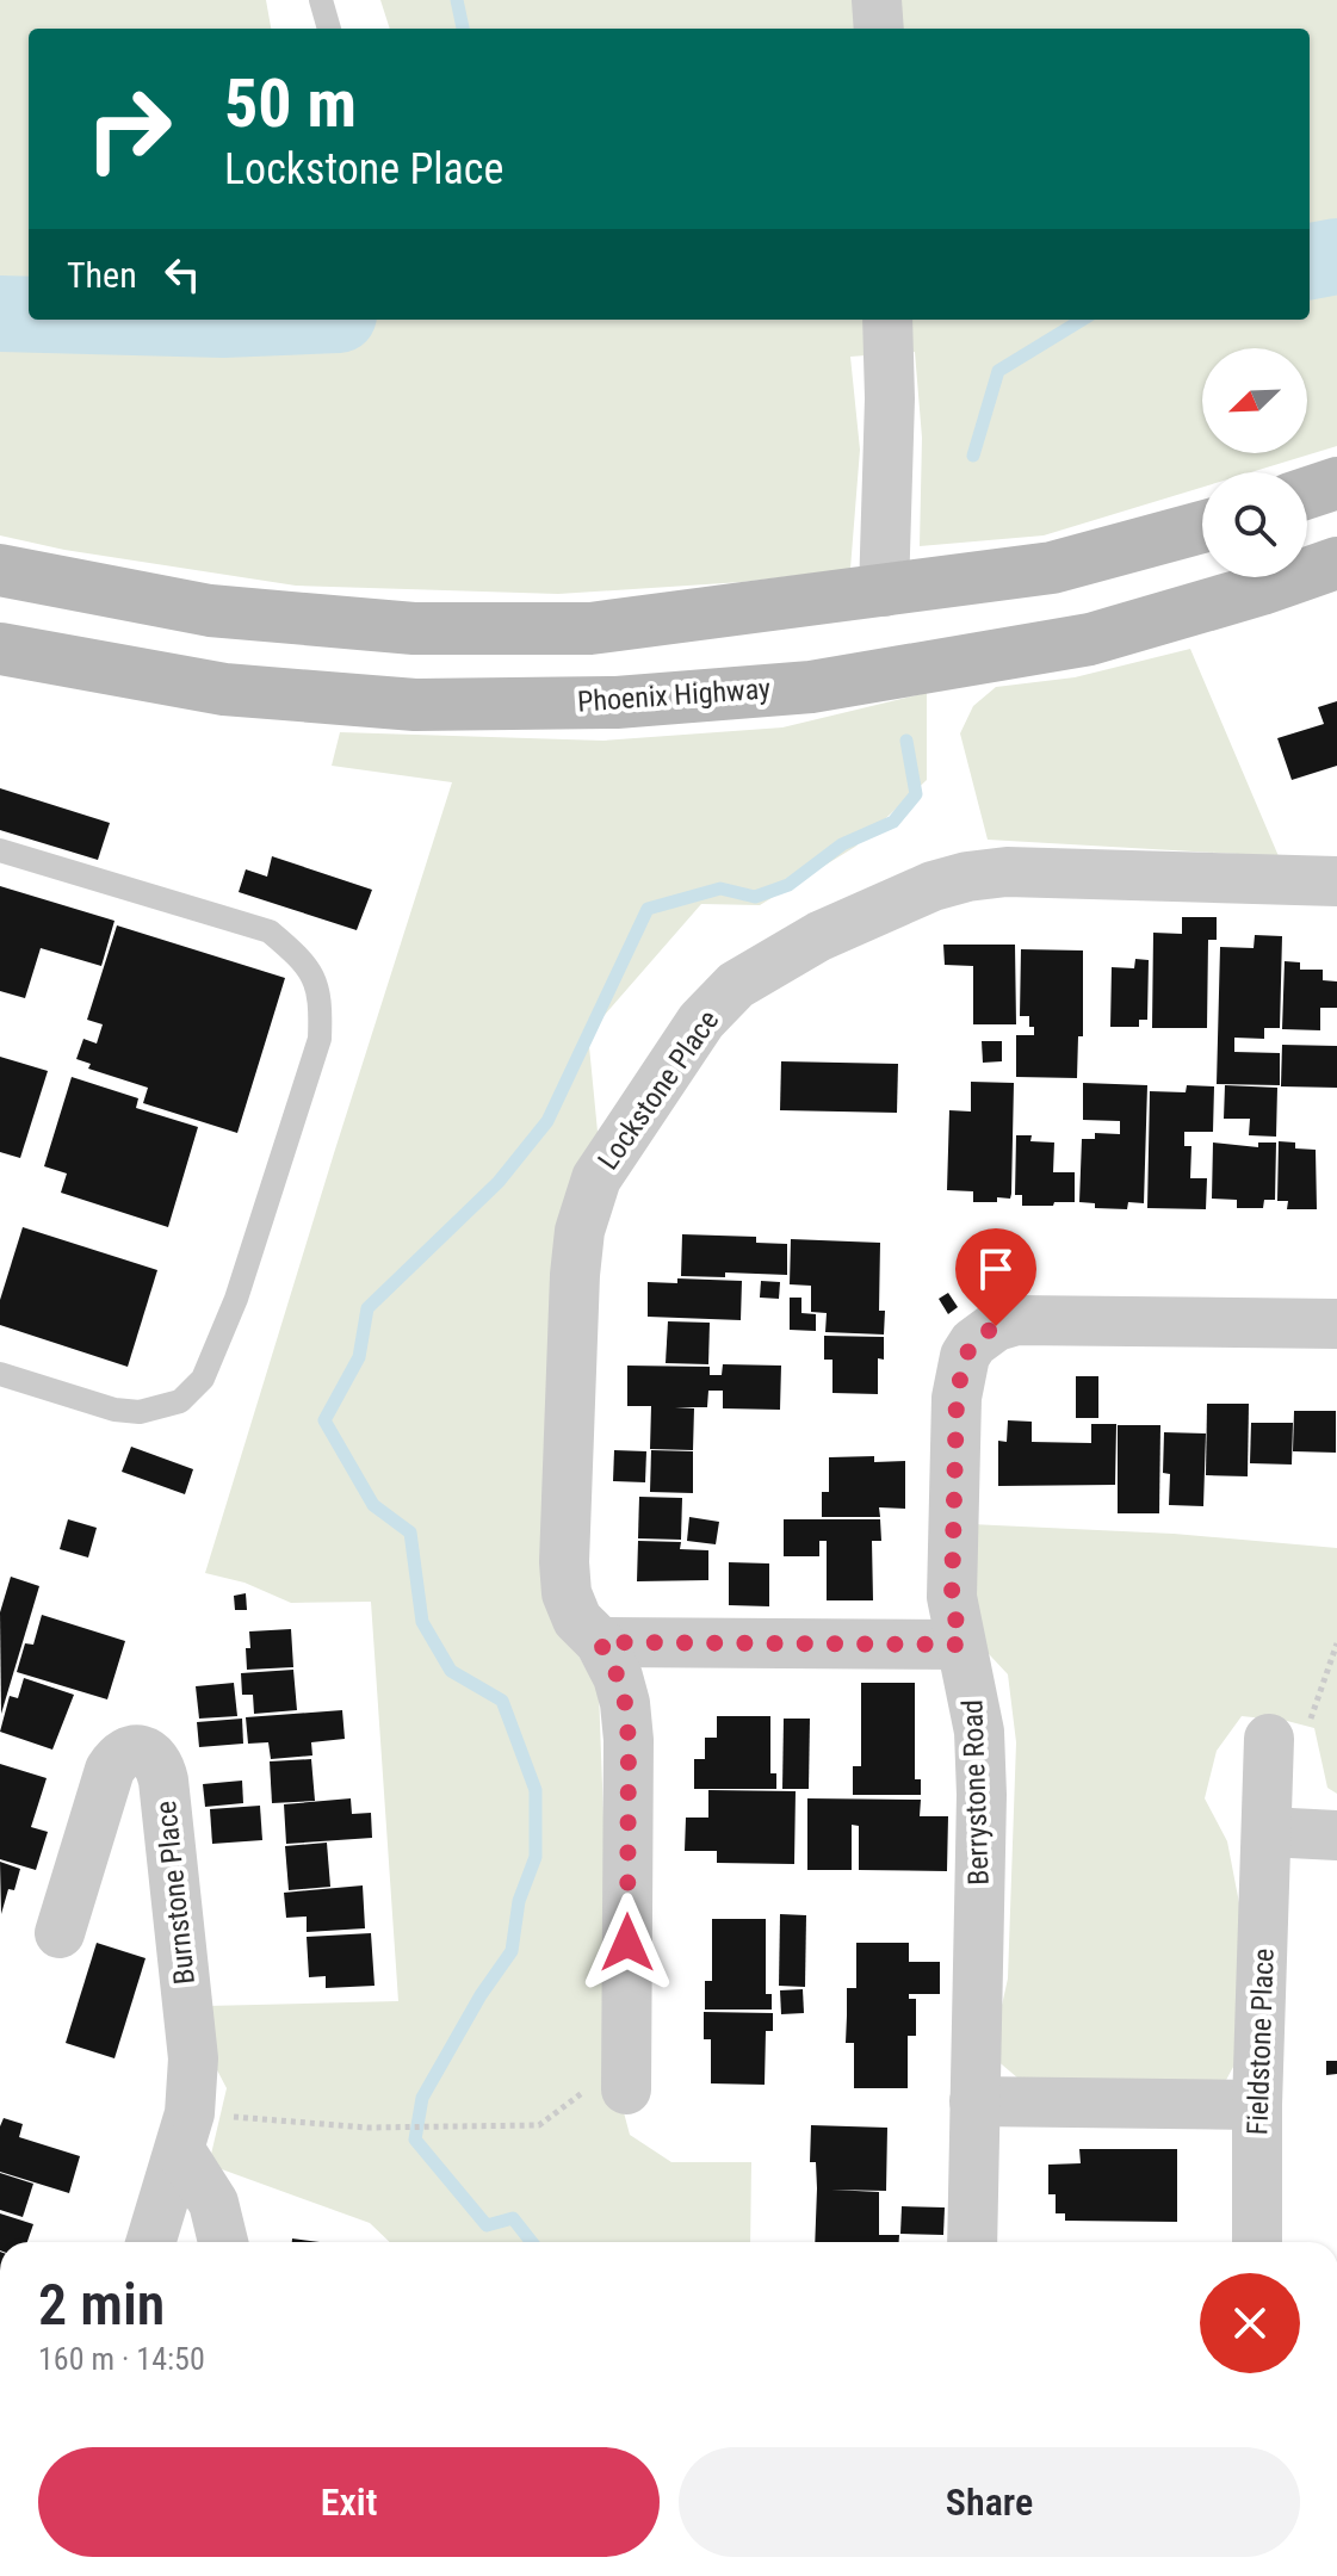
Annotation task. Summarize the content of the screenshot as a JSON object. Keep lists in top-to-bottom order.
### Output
{
  "streets": {
    "main road": ["Phoenix Highway"],
    "street": [
      "Lockstone Place",
      "Berrystone Road",
      "Burnstone Place",
      "Fieldstone Place"
    ]
  },
  "north": "bottom left",
  "page": {
    "turn": ["50 m", "Lockstone Place"],
    "then": "Then",
    "heading": ["2 min", "160 m · 14:50"],
    "buttons": ["Exit", "Share"]
  }
}
